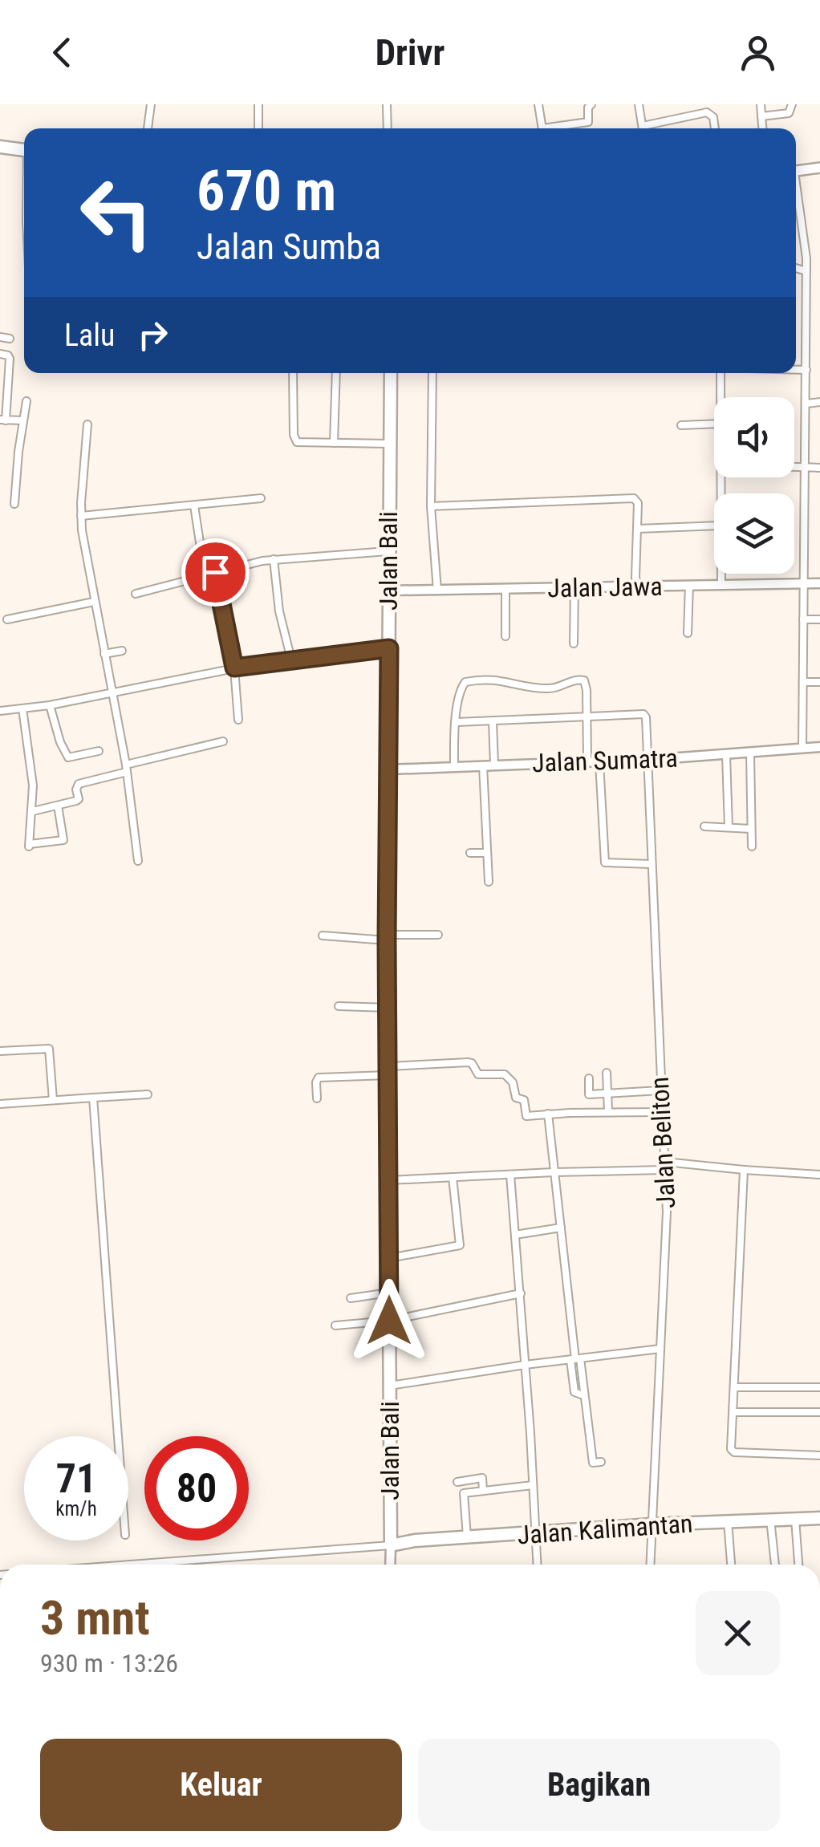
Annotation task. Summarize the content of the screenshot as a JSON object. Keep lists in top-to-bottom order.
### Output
{
  "streets": {
    "highway": ["Jalan Bali", "Jalan Kalimantan"],
    "main road": ["Jalan Jawa", "Jalan Sumatra"],
    "street": ["Jalan Beliton"]
  },
  "crossings": [
    ["Jalan Bali", "Jalan Jawa"],
    ["Jalan Bali", "Jalan Sumatra"],
    ["Jalan Bali", "Jalan Kalimantan"],
    ["Jalan Sumatra", "Jalan Beliton"],
    ["Jalan Beliton", "Jalan Kalimantan"]
  ],
  "page": {
    "header": "Drivr",
    "turn": ["670 m", "Jalan Sumba"],
    "then": "Lalu",
    "speed": "71 km/h",
    "limit": "80",
    "heading": ["3 mnt", "930 m · 13:26"],
    "buttons": ["Keluar", "Bagikan"]
  }
}
